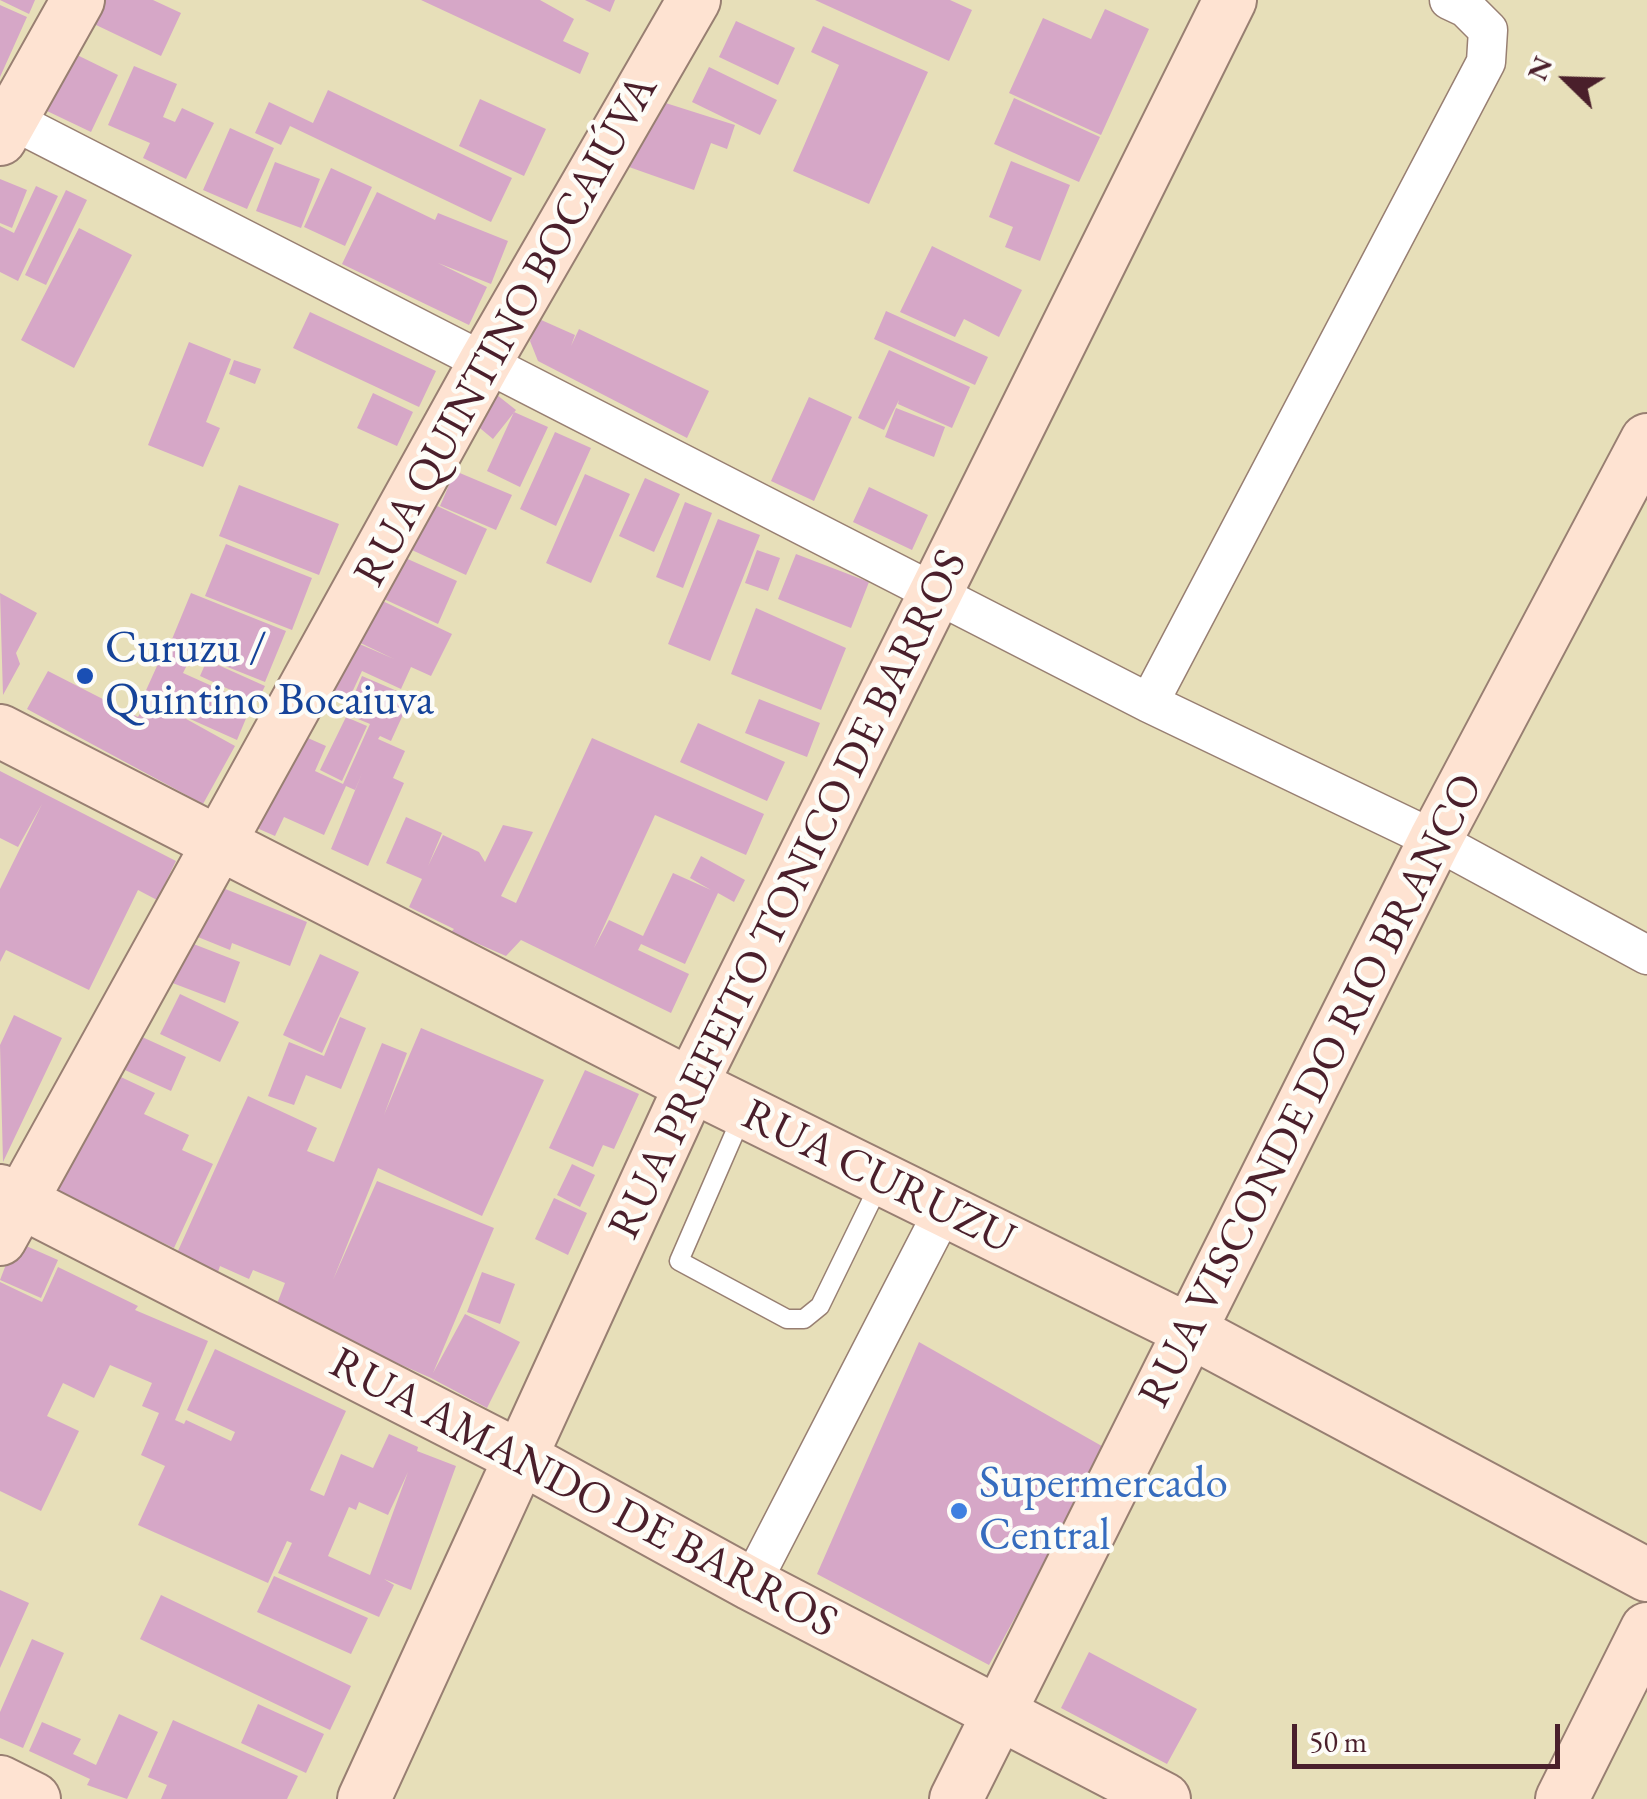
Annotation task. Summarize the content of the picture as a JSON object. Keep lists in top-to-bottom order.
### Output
{
  "streets": {
    "street": [
      "RUA QUINTINO BOCAIÚVA",
      "RUA PREFEITO TONICO DE BARROS",
      "RUA VISCONDE DO RIO BRANCO",
      "RUA CURUZU",
      "RUA AMANDO DE BARROS"
    ]
  },
  "crossings": [
    ["RUA QUINTINO BOCAIÚVA", "RUA CURUZU"],
    ["RUA QUINTINO BOCAIÚVA", "RUA AMANDO DE BARROS"],
    ["RUA PREFEITO TONICO DE BARROS", "RUA CURUZU"],
    ["RUA PREFEITO TONICO DE BARROS", "RUA AMANDO DE BARROS"],
    ["RUA VISCONDE DO RIO BRANCO", "RUA CURUZU"],
    ["RUA VISCONDE DO RIO BRANCO", "RUA AMANDO DE BARROS"]
  ],
  "places": ["Curuzu / Quintino Bocaiuva", "Supermercado Central"],
  "scale_bar": "50 m",
  "north": "top left"
}
